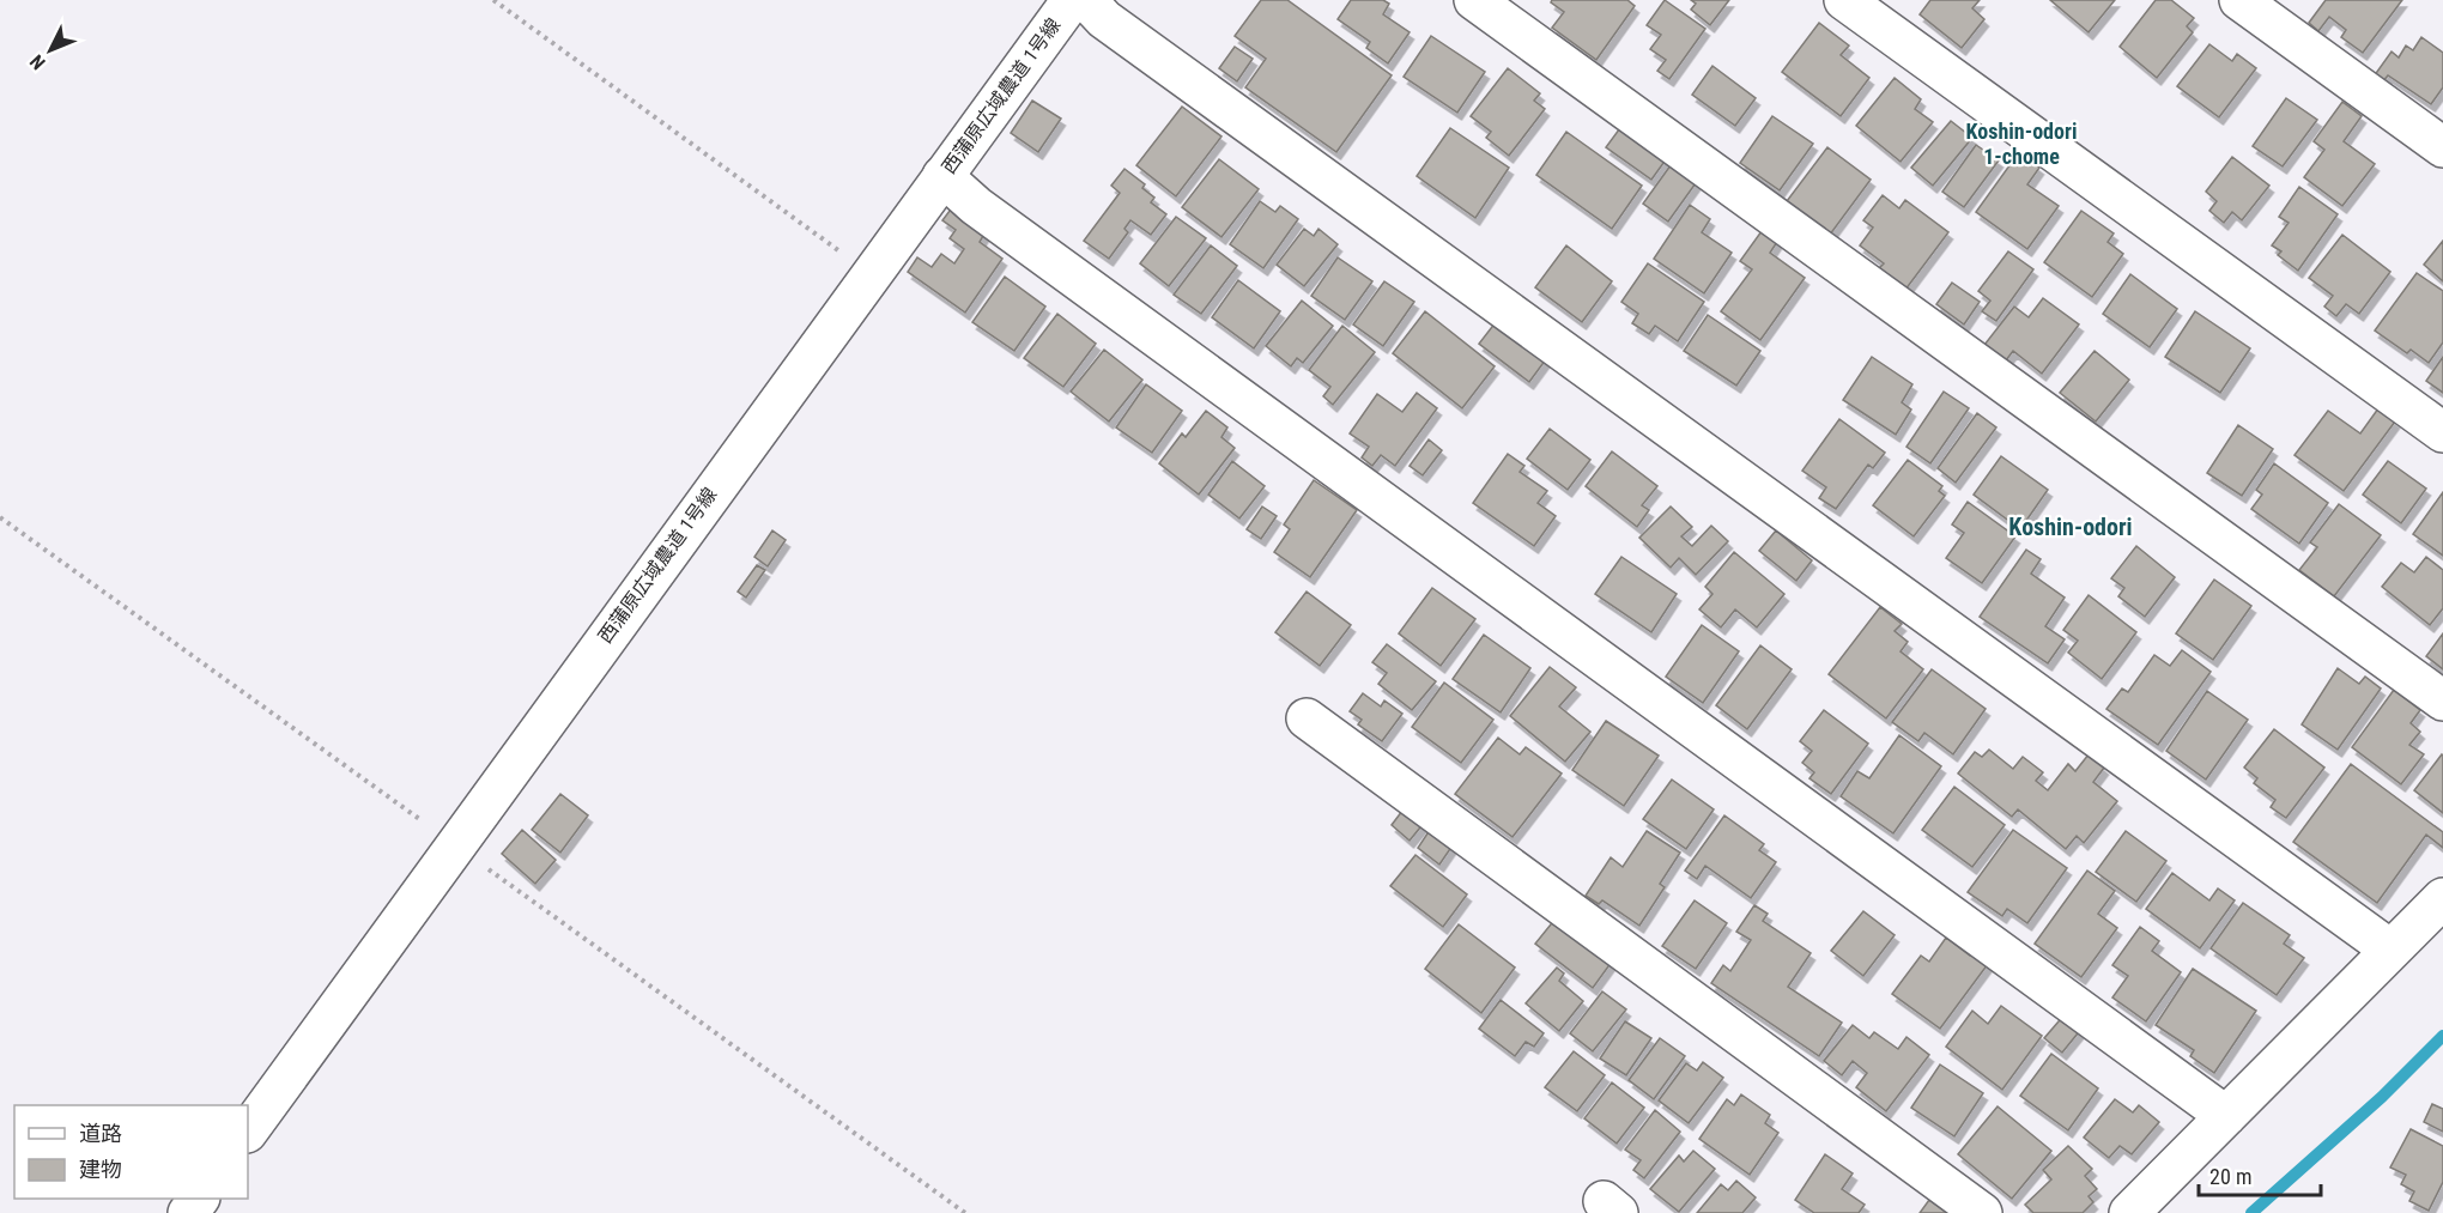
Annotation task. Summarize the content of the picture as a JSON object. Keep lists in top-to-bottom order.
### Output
{
  "streets": {
    "street": ["西蒲原広域農道 1号線"]
  },
  "districts": ["Koshin-odori 1-chome", "Koshin-odori"],
  "legend": ["道路", "建物"],
  "scale_bar": "20 m",
  "north": "bottom left"
}
